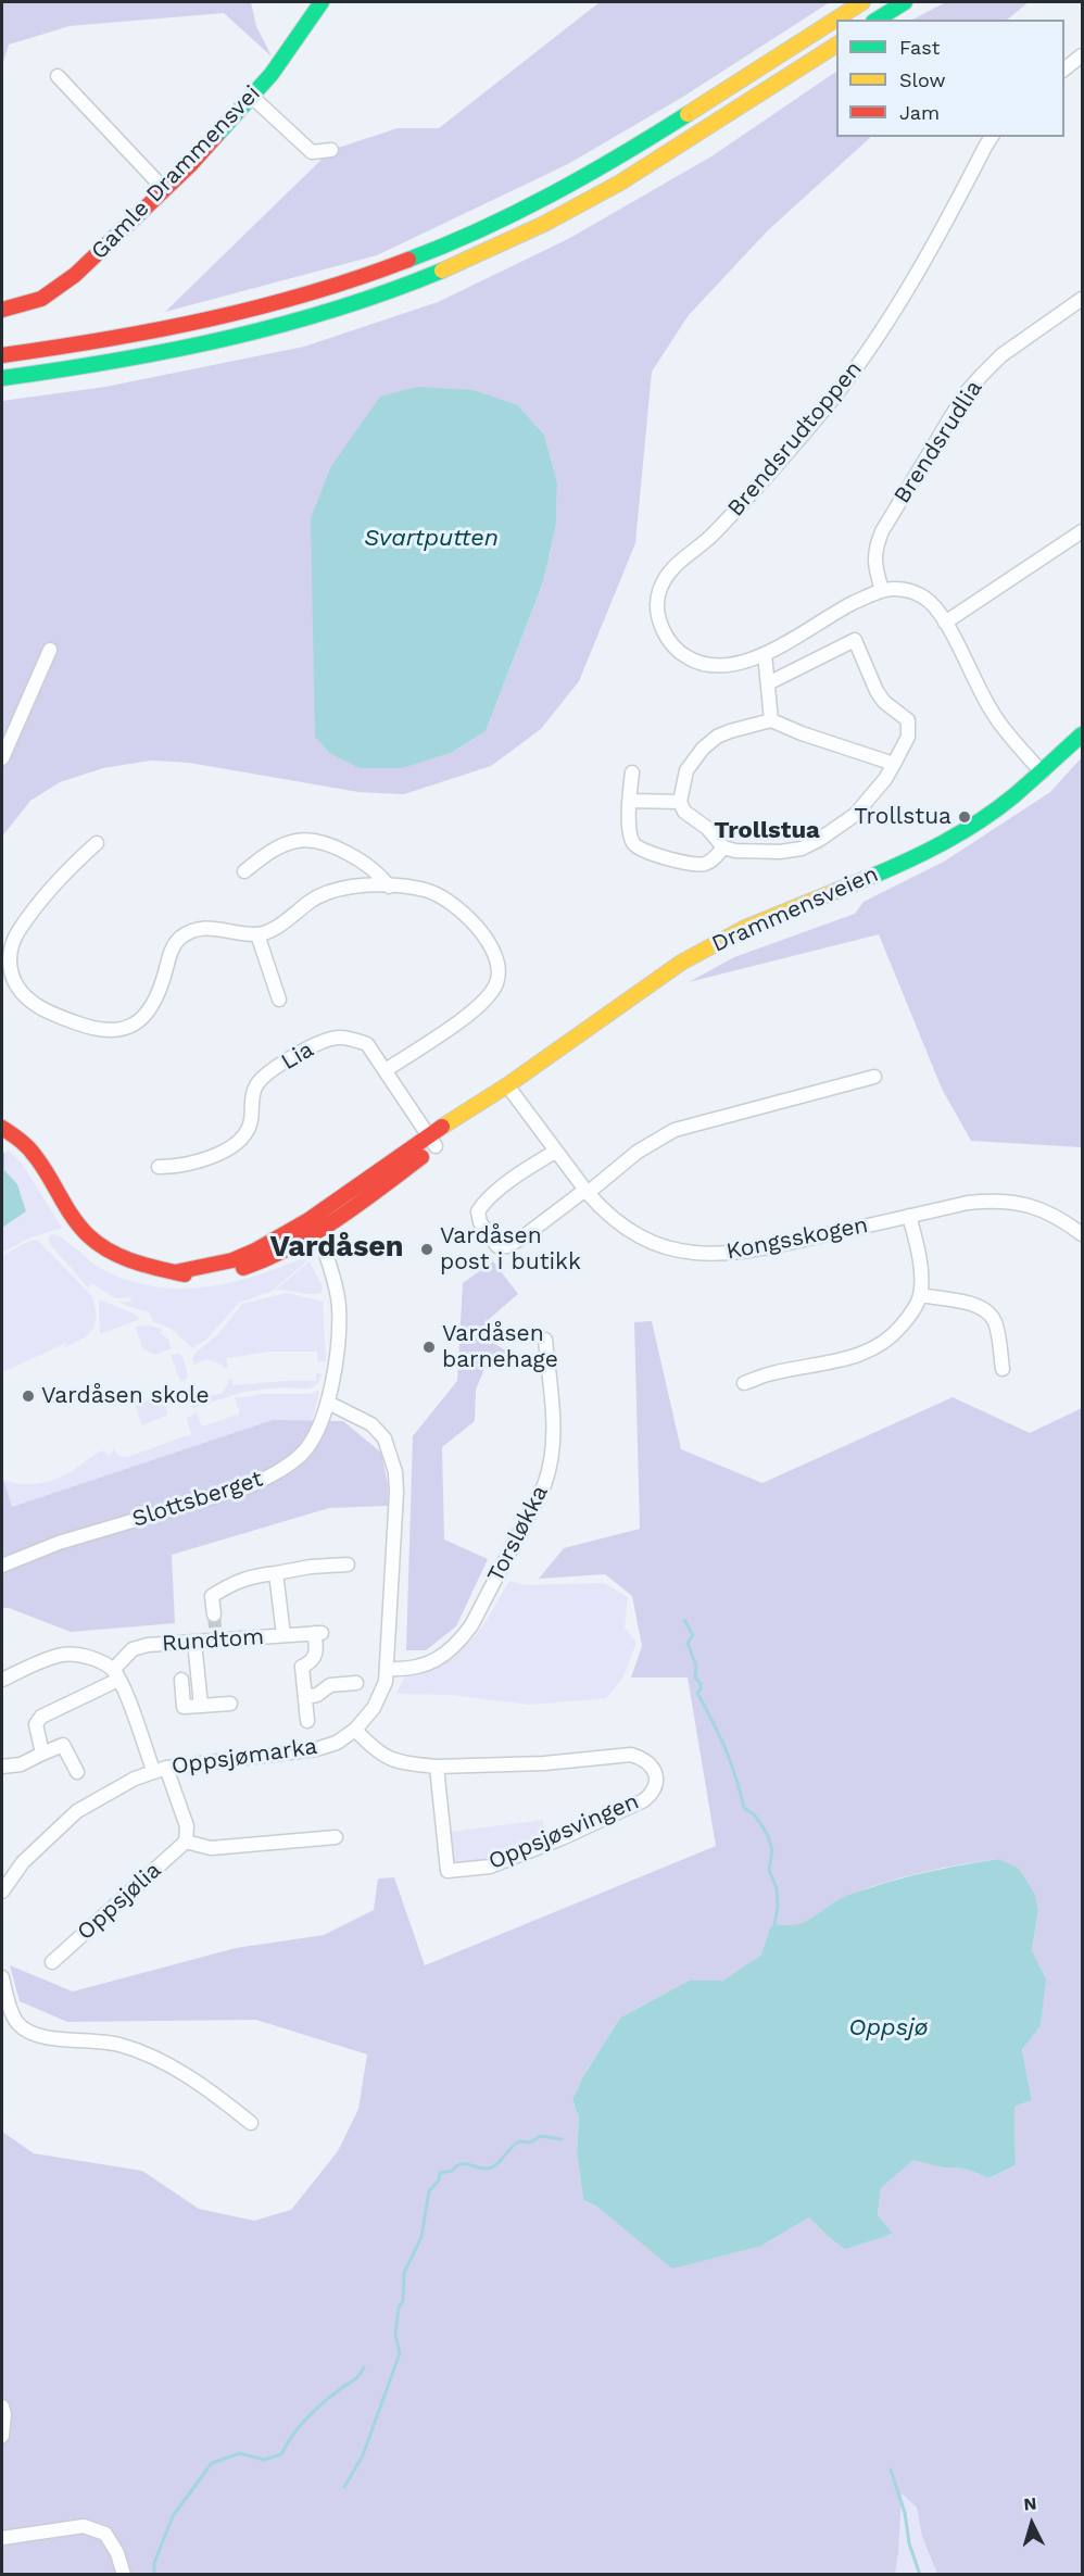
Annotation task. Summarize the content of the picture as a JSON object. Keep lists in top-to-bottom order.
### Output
{
  "streets": {
    "main road": ["Gamle Drammensvei", "Drammensveien"],
    "street": [
      "Brendsrudtoppen",
      "Brendsrudlia",
      "Lia",
      "Kongsskogen",
      "Slottsberget",
      "Torsløkka",
      "Rundtom",
      "Oppsjømarka",
      "Oppsjøsvingen",
      "Oppsjølia"
    ]
  },
  "crossings": [
    ["Brendsrudtoppen", "Brendsrudlia"],
    ["Drammensveien", "Lia"],
    ["Drammensveien", "Kongsskogen"],
    ["Drammensveien", "Slottsberget"],
    ["Slottsberget", "Oppsjømarka"],
    ["Torsløkka", "Oppsjømarka"],
    ["Oppsjømarka", "Oppsjøsvingen"]
  ],
  "districts": ["Trollstua", "Vardåsen"],
  "water": ["Svartputten", "Oppsjø"],
  "places": [
    "Trollstua",
    "Vardåsen post i butikk",
    "Vardåsen barnehage",
    "Vardåsen skole"
  ],
  "legend": ["Fast", "Slow", "Jam"],
  "north": "top"
}
